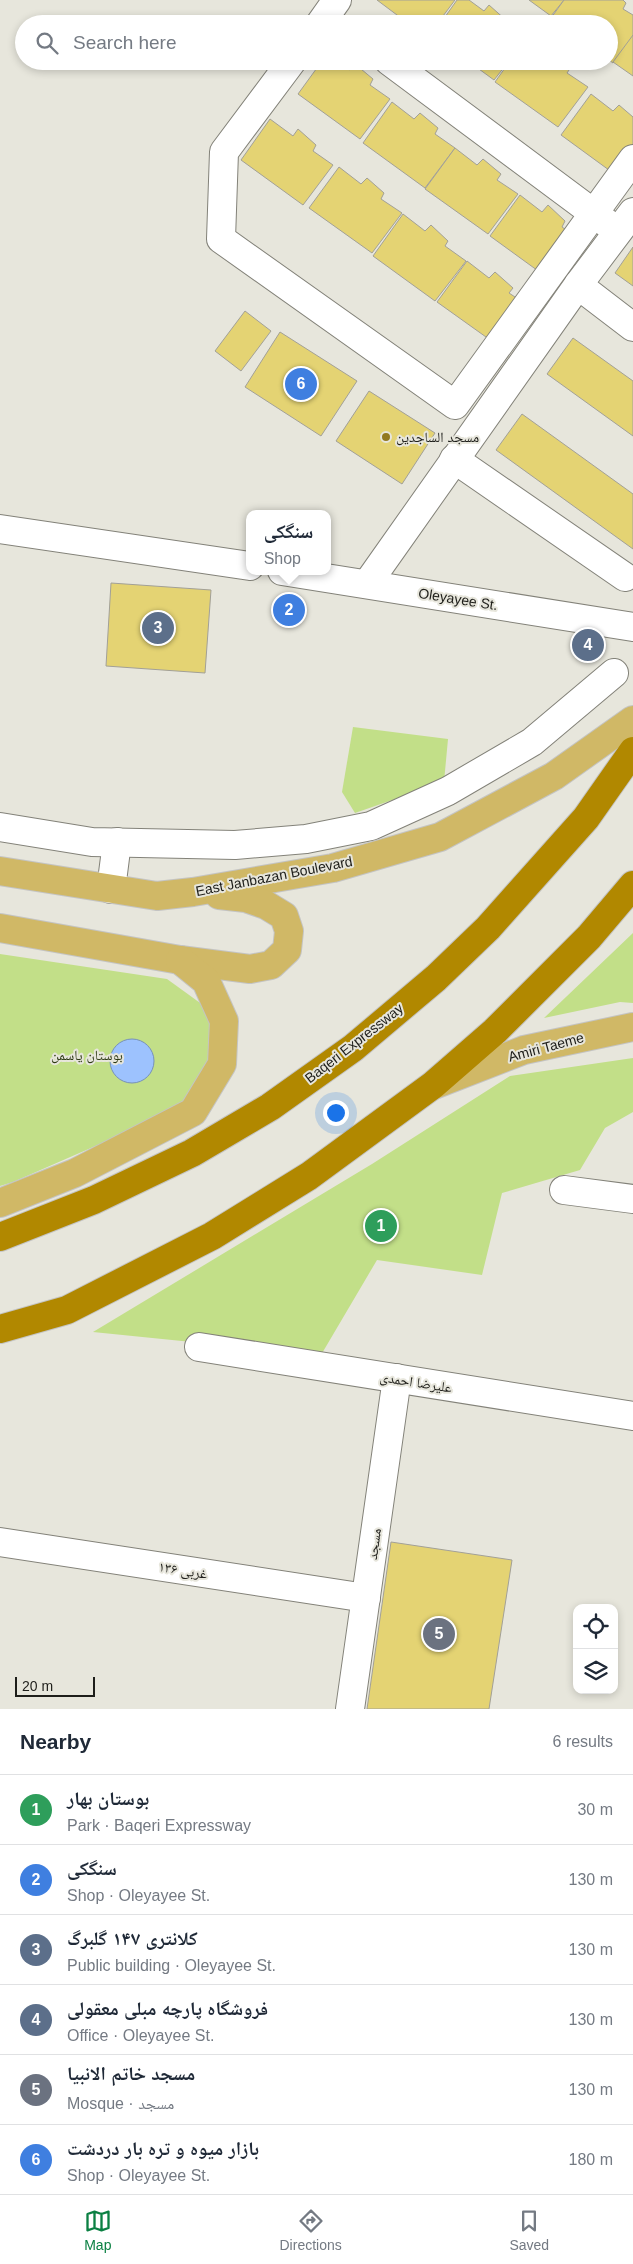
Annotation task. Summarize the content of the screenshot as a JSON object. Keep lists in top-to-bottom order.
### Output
{
  "streets": {
    "highway": ["Baqeri Expressway"],
    "main road": ["East Janbazan Boulevard", "Amiri Taeme"],
    "street": [
      "Oleyayee St.",
      "علیرضا احمدی",
      "مسجد",
      "۱۳۶ غربی"
    ]
  },
  "crossings": [
    ["علیرضا احمدی", "مسجد"],
    ["مسجد", "۱۳۶ غربی"]
  ],
  "parks": ["بوستان یاسمن"],
  "places": ["مسجد الساجدین"],
  "scale_bar": "20 m",
  "page": {
    "search": "Search here",
    "pins": [
      "6",
      "2",
      "3",
      "4",
      "1",
      "5"
    ],
    "popup": ["سنگکی", "Shop"],
    "scale": "20 m",
    "heading": ["Nearby", "6 results"],
    "list": [
      {
        "mark": "1",
        "name": "بوستان بهار",
        "note": "Park · Baqeri Expressway",
        "value": "30 m"
      },
      {
        "mark": "2",
        "name": "سنگکی",
        "note": "Shop · Oleyayee St.",
        "value": "130 m"
      },
      {
        "mark": "3",
        "name": "کلانتری ۱۴۷ گلبرگ",
        "note": "Public building · Oleyayee St.",
        "value": "130 m"
      },
      {
        "mark": "4",
        "name": "فروشگاه پارچه مبلی معقولی",
        "note": "Office · Oleyayee St.",
        "value": "130 m"
      },
      {
        "mark": "5",
        "name": "مسجد خاتم الانبیا",
        "note": "Mosque · مسجد",
        "value": "130 m"
      },
      {
        "mark": "6",
        "name": "بازار میوه و تره بار دردشت",
        "note": "Shop · Oleyayee St.",
        "value": "180 m"
      }
    ],
    "nav": ["Map", "Directions", "Saved"]
  }
}
